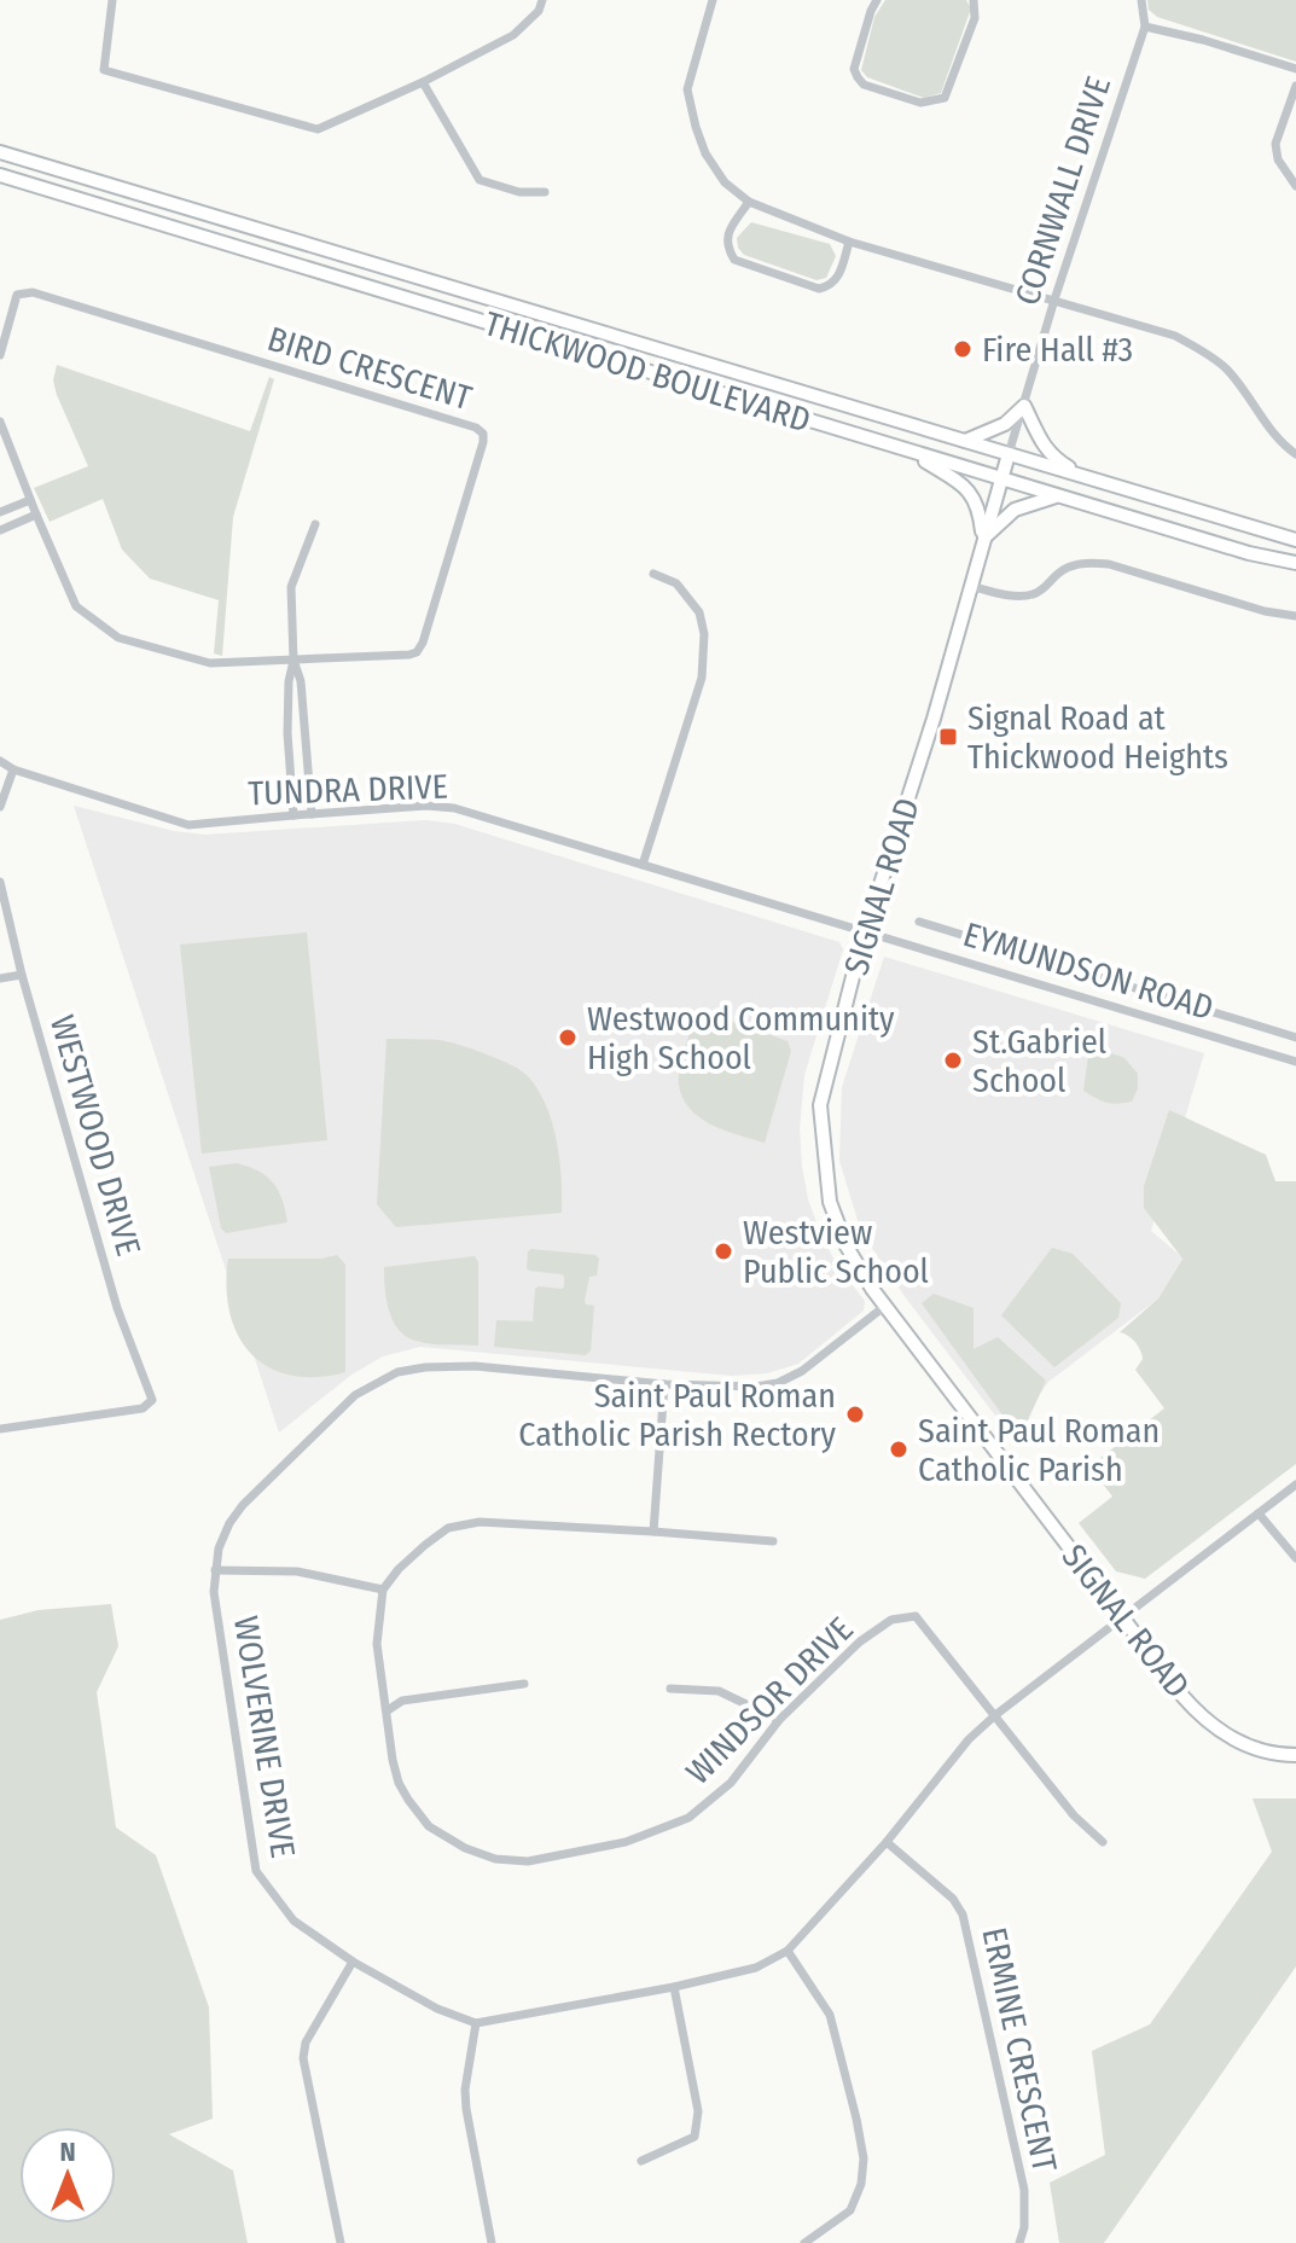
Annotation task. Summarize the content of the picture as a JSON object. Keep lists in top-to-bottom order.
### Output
{
  "streets": {
    "main road": ["THICKWOOD BOULEVARD", "SIGNAL ROAD"],
    "street": [
      "CORNWALL DRIVE",
      "BIRD CRESCENT",
      "TUNDRA DRIVE",
      "EYMUNDSON ROAD",
      "WESTWOOD DRIVE",
      "WINDSOR DRIVE",
      "WOLVERINE DRIVE",
      "ERMINE CRESCENT"
    ]
  },
  "crossings": [
    ["CORNWALL DRIVE", "THICKWOOD BOULEVARD"],
    ["CORNWALL DRIVE", "SIGNAL ROAD"],
    ["THICKWOOD BOULEVARD", "SIGNAL ROAD"],
    ["TUNDRA DRIVE", "SIGNAL ROAD"],
    ["TUNDRA DRIVE", "EYMUNDSON ROAD"],
    ["SIGNAL ROAD", "EYMUNDSON ROAD"],
    ["SIGNAL ROAD", "WOLVERINE DRIVE"]
  ],
  "places": {
    "other": [
      "Fire Hall #3",
      "Westwood Community High School",
      "St.Gabriel School",
      "Westview Public School",
      "Saint Paul Roman Catholic Parish Rectory",
      "Saint Paul Roman Catholic Parish"
    ],
    "transit": ["Signal Road at Thickwood Heights"]
  },
  "north": "top"
}
